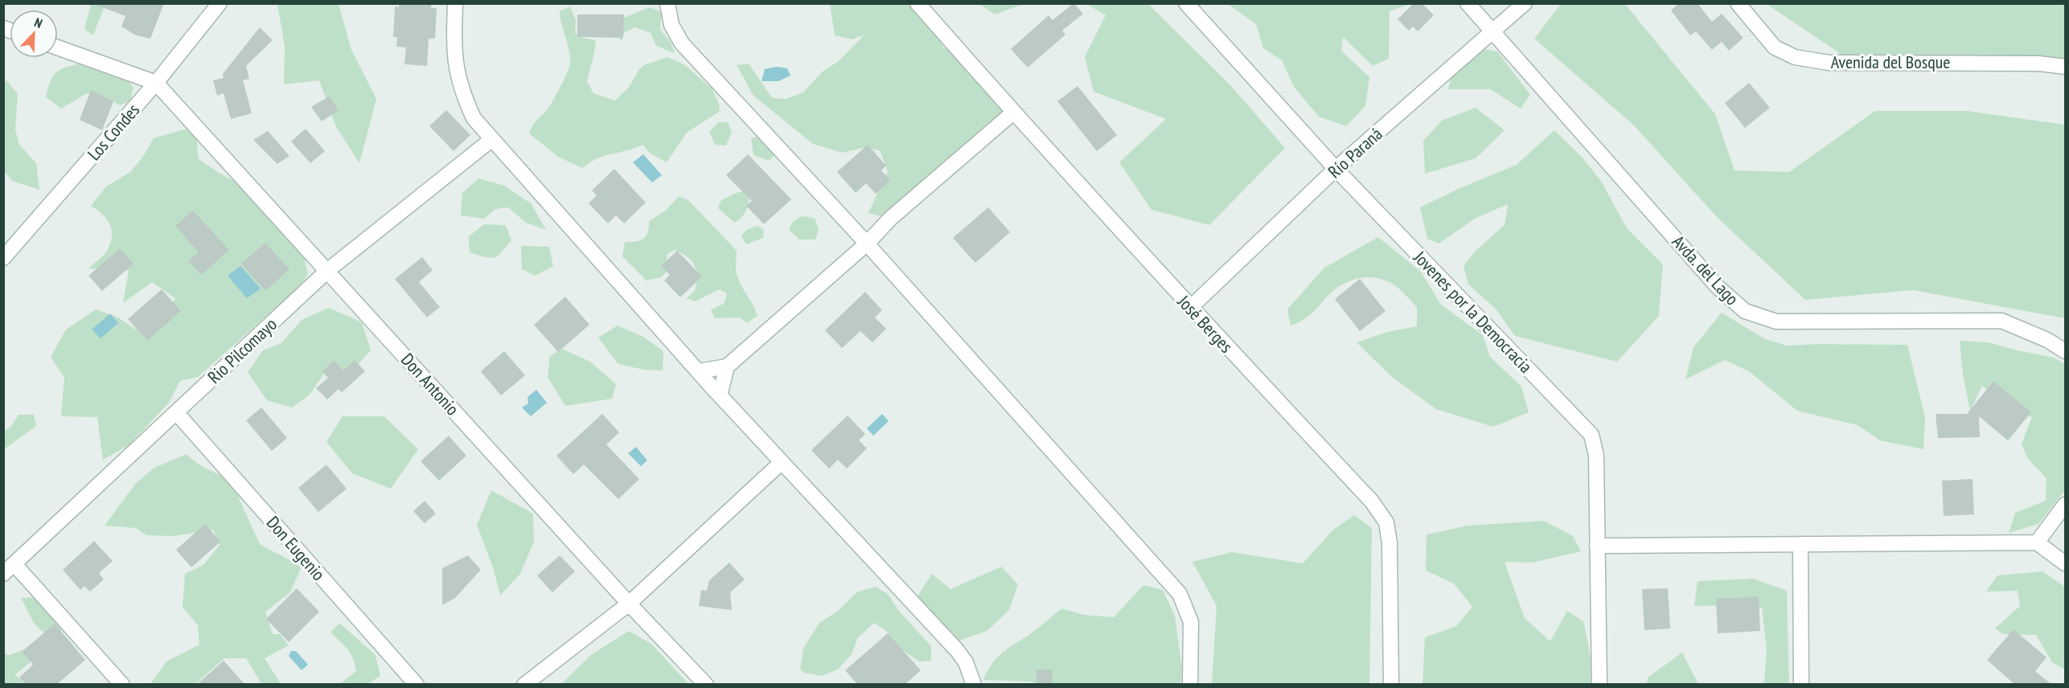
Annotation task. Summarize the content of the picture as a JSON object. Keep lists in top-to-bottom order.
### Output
{
  "streets": {
    "street": [
      "Avenida del Bosque",
      "Los Condes",
      "Río Paraná",
      "Avda. del Lago",
      "Jovenes por la Democracia",
      "José Berges",
      "Rio Pilcomayo",
      "Don Antonio",
      "Don Eugenio"
    ]
  },
  "crossings": [
    ["Los Condes", "Don Antonio"],
    ["Río Paraná", "Avda. del Lago"],
    ["Río Paraná", "Jovenes por la Democracia"],
    ["Río Paraná", "José Berges"],
    ["Rio Pilcomayo", "Don Antonio"],
    ["Rio Pilcomayo", "Don Eugenio"]
  ],
  "north": "top right"
}
